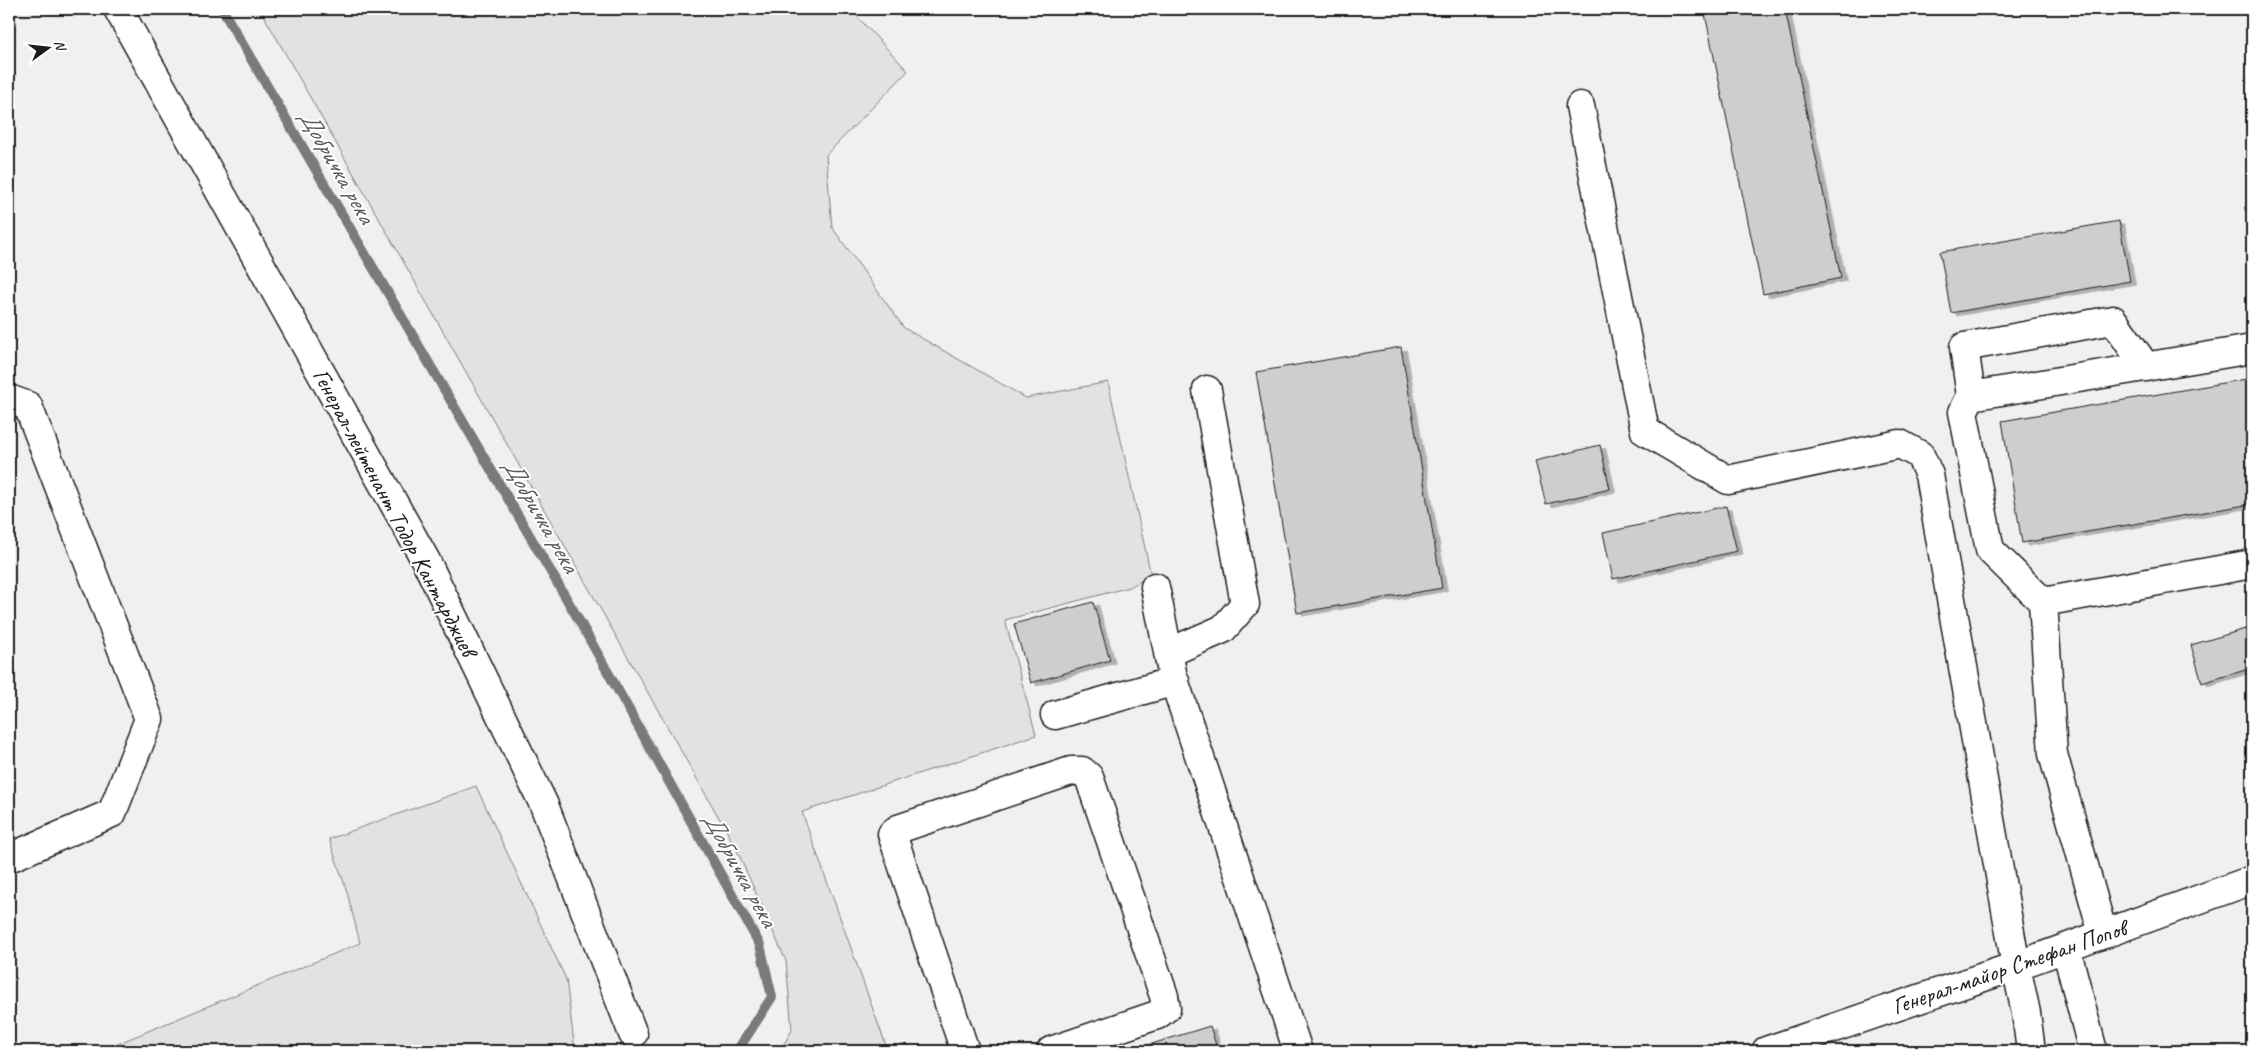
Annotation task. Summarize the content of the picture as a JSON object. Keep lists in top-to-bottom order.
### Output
{
  "streets": {
    "street": ["Генерал-лейтенант Тодор Кантарджиев", "Генерал-майор Стефан Попов"]
  },
  "water": ["Добричка река"],
  "north": "right"
}
